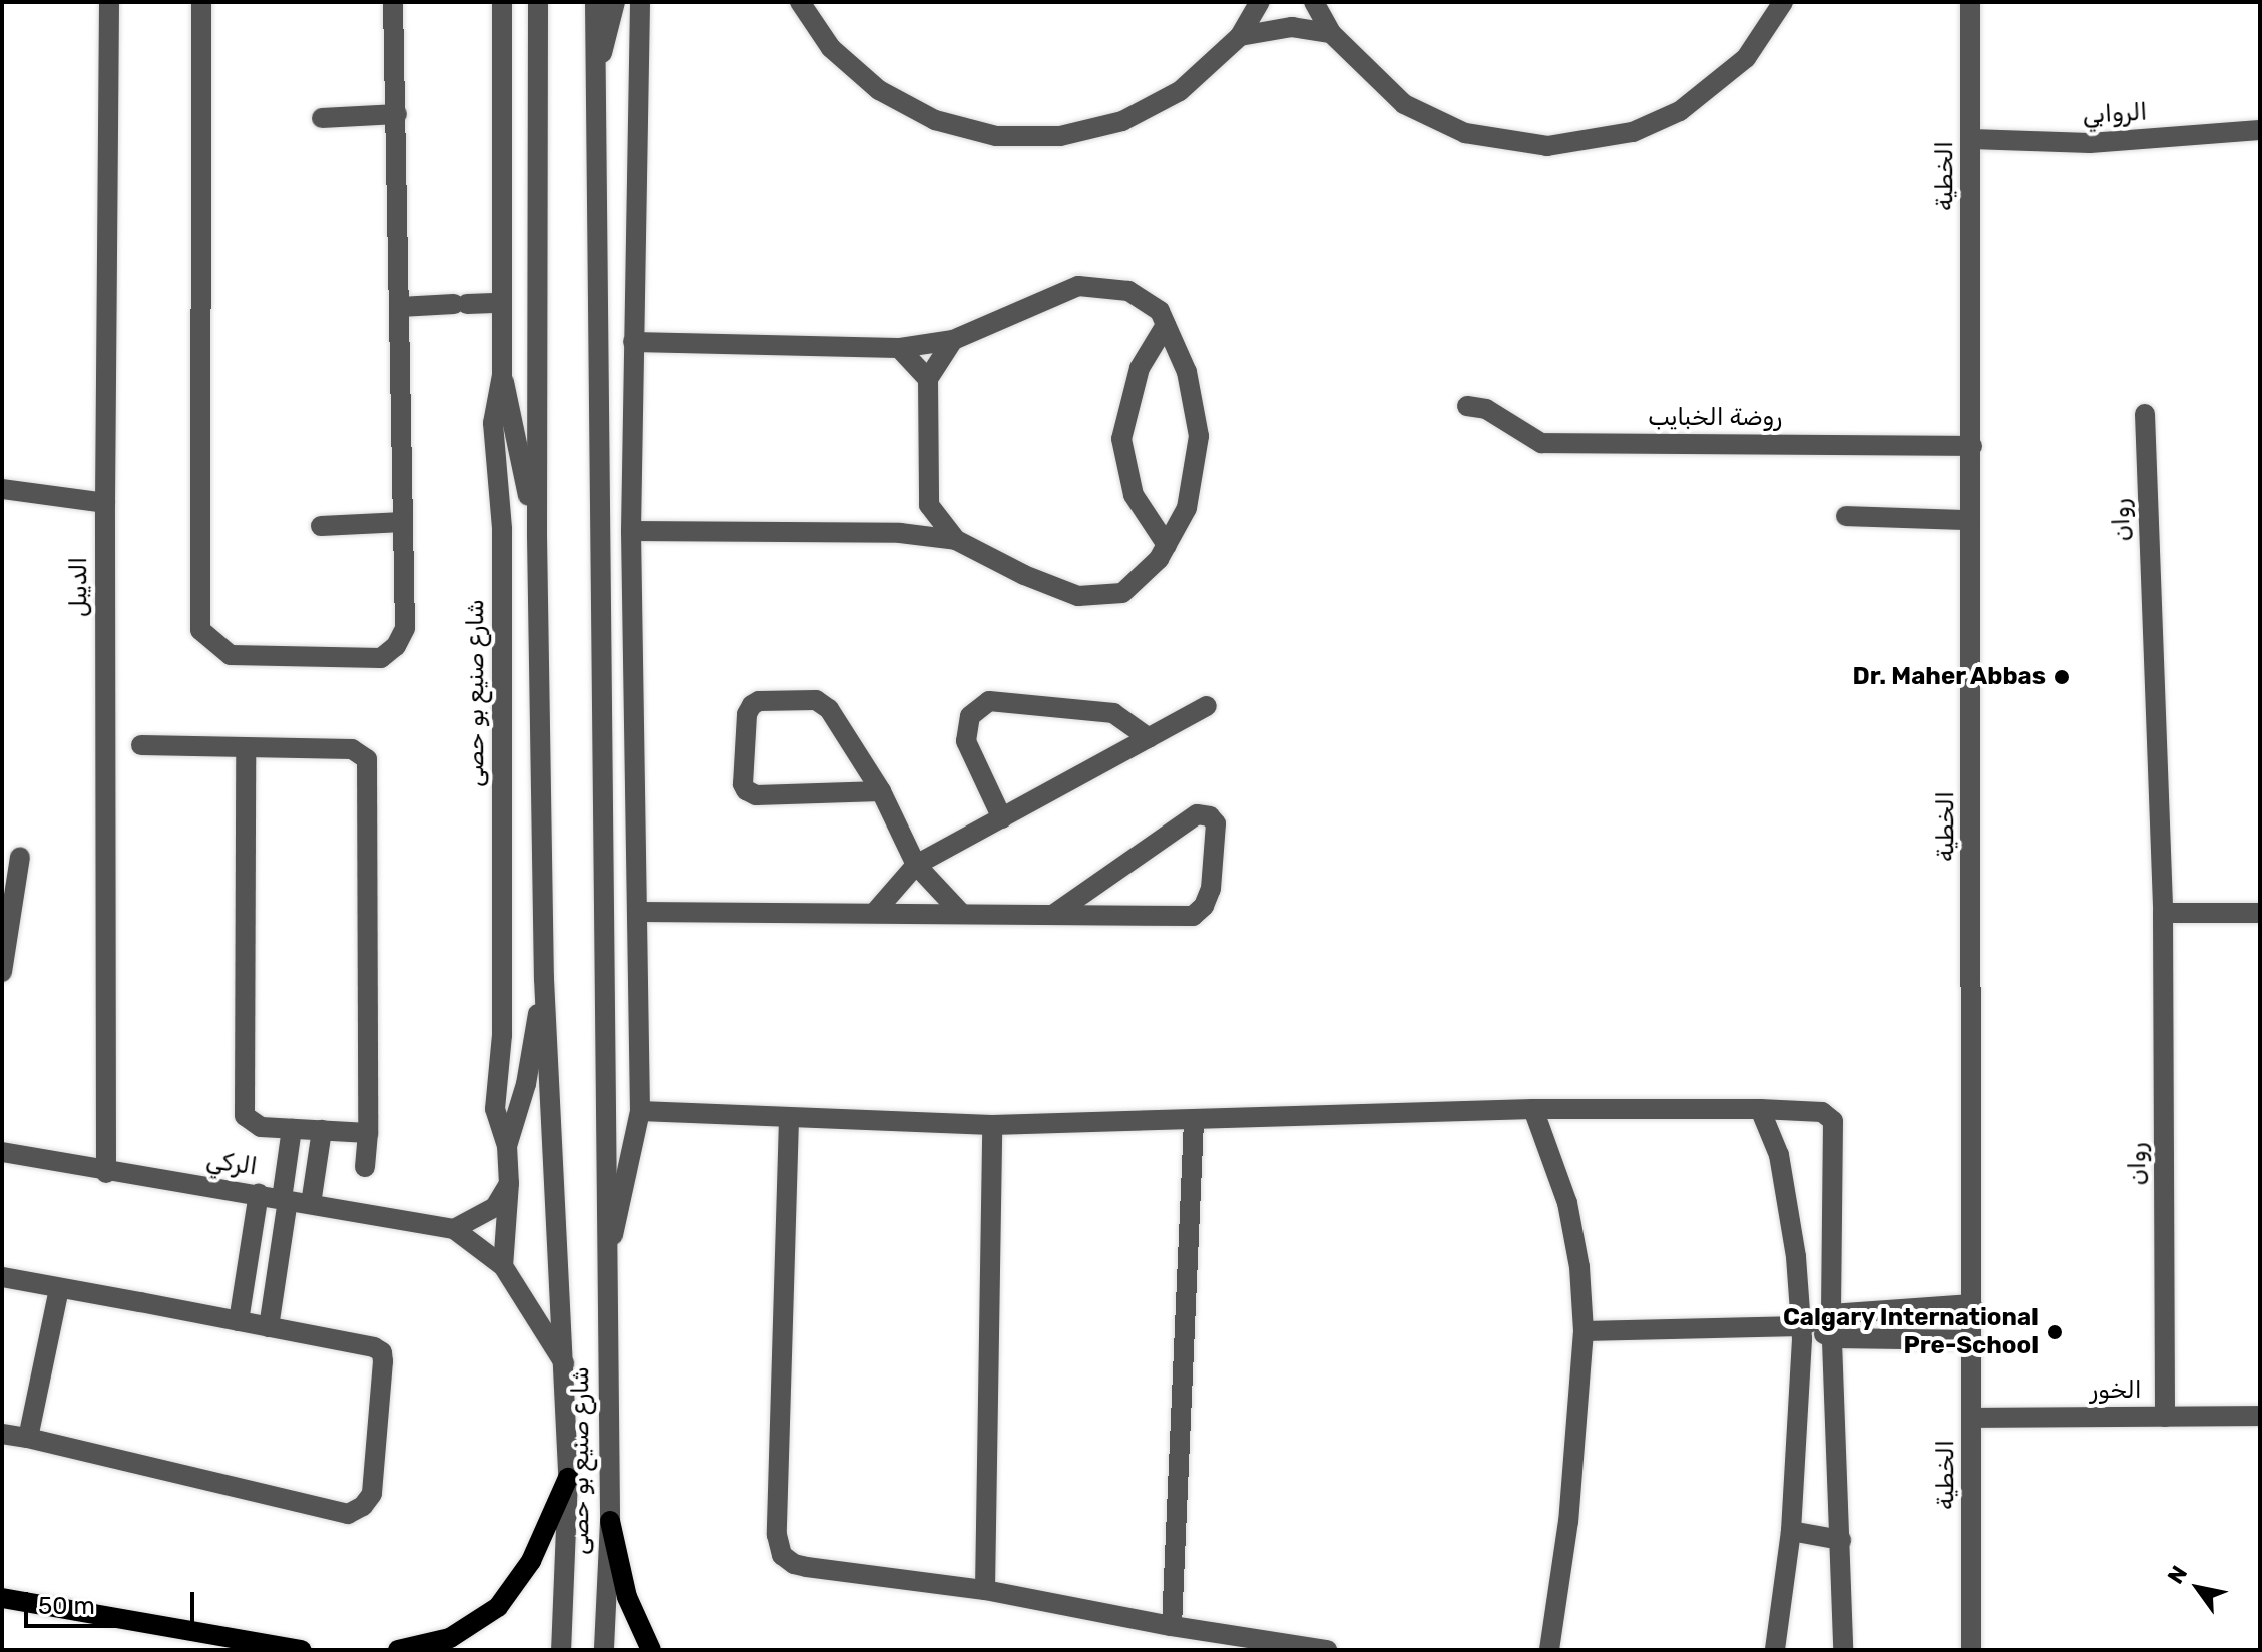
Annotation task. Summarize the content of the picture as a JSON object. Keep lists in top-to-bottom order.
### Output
{
  "streets": {
    "street": [
      "الروابي",
      "الخطية",
      "روضة الخبايب",
      "روان",
      "الديبل",
      "شارع صنيع بو حصى",
      "الركي",
      "الخور"
    ]
  },
  "crossings": [
    ["الروابي", "الخطية"],
    ["الخطية", "روضة الخبايب"],
    ["الخطية", "الخور"],
    ["روان", "الخور"],
    ["الديبل", "الركي"],
    ["شارع صنيع بو حصى", "الركي"]
  ],
  "places": ["Dr. Maher Abbas", "Calgary International Pre-School"],
  "scale_bar": "50 m",
  "north": "top left"
}
